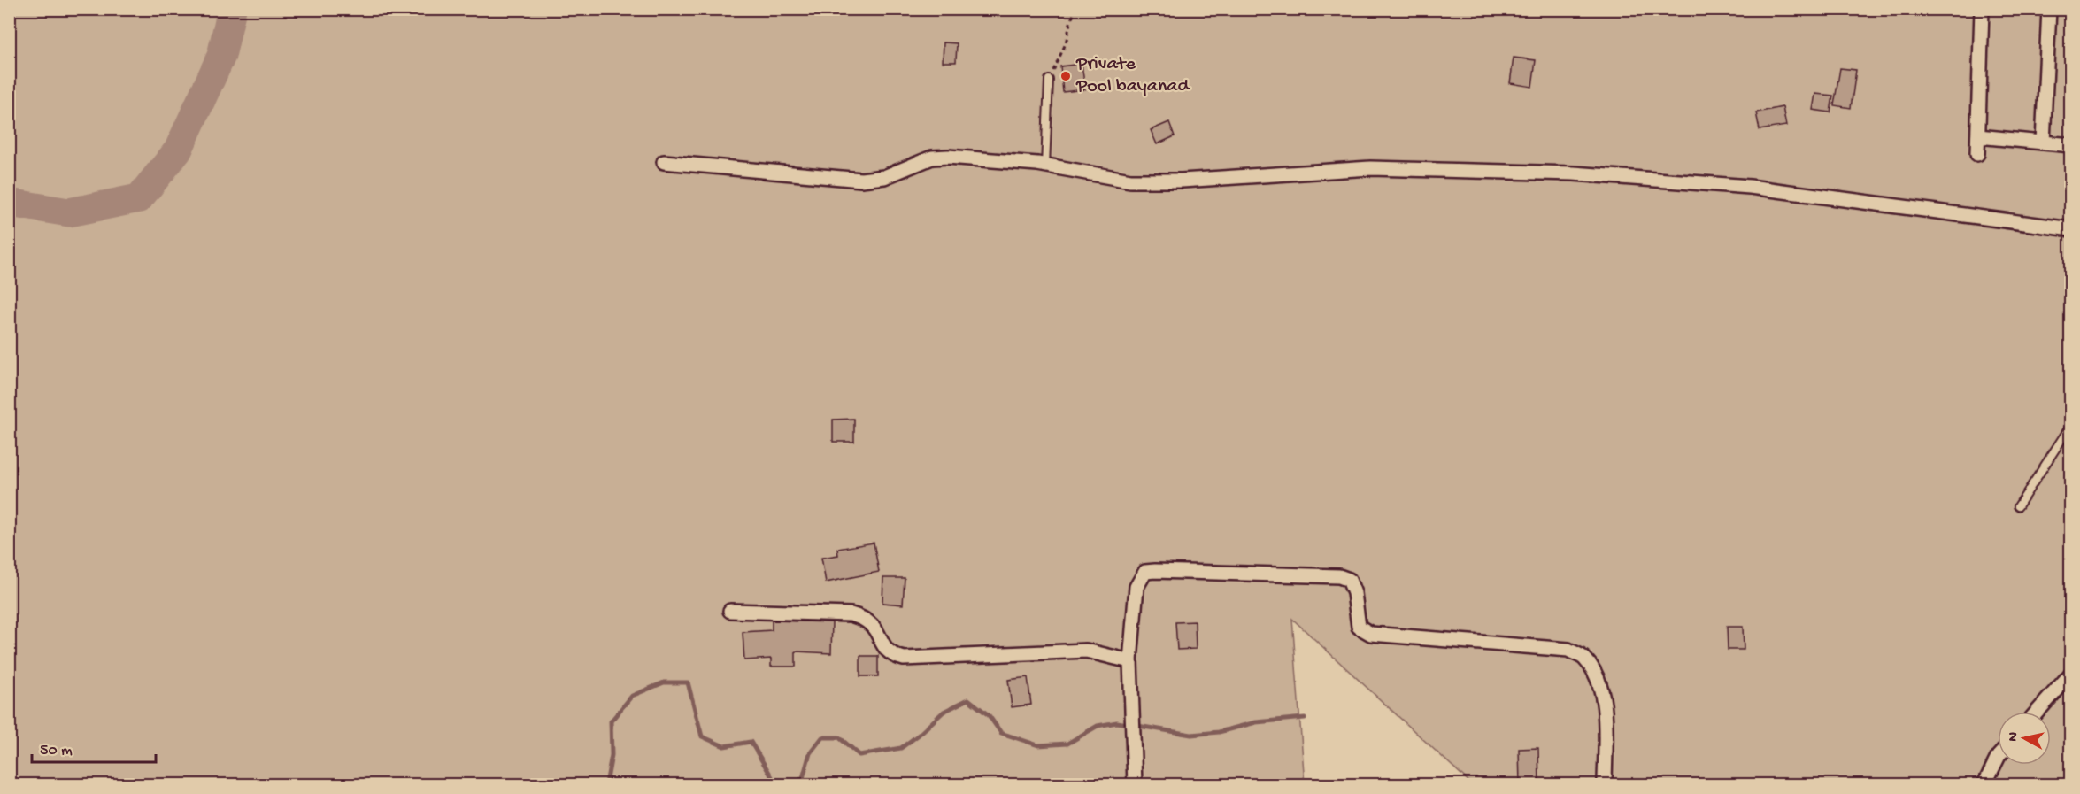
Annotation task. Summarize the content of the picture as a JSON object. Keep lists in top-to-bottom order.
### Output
{
  "places": ["Private Pool bayanad"],
  "scale_bar": "50 m",
  "north": "left"
}
